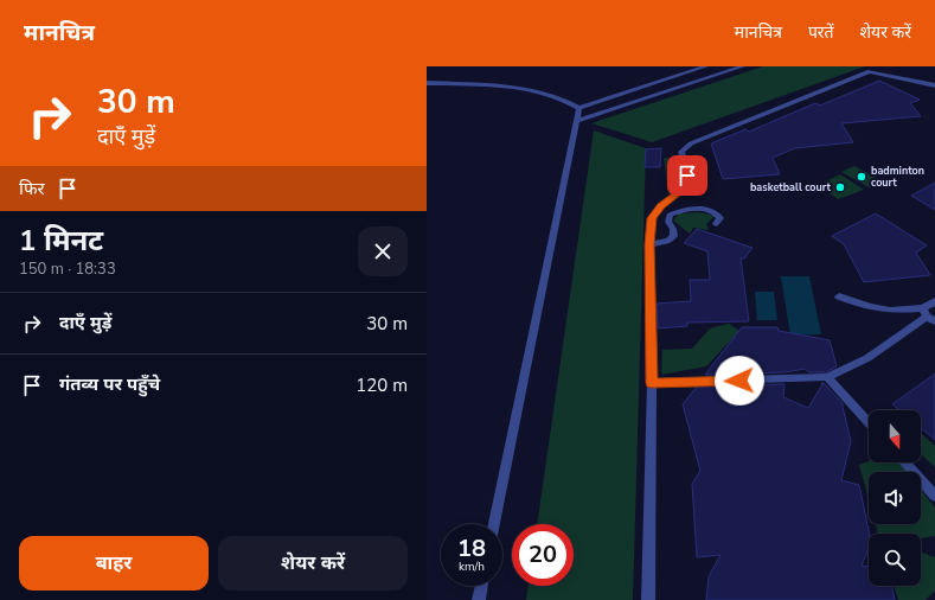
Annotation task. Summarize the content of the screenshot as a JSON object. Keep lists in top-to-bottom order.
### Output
{
  "places": ["badminton court", "basketball court"],
  "north": "bottom",
  "page": {
    "header": "मानचित्र",
    "nav": ["मानचित्र", "परतें", "शेयर करें"],
    "turn": ["30 m", "दाएँ मुड़ें"],
    "then": "फिर",
    "heading": ["1 मिनट", "150 m · 18:33"],
    "list": [
      {
        "name": "दाएँ मुड़ें",
        "value": "30 m"
      },
      {
        "name": "गंतव्य पर पहुँचे",
        "value": "120 m"
      }
    ],
    "speed": "18 km/h",
    "limit": "20",
    "buttons": ["बाहर", "शेयर करें"]
  }
}
